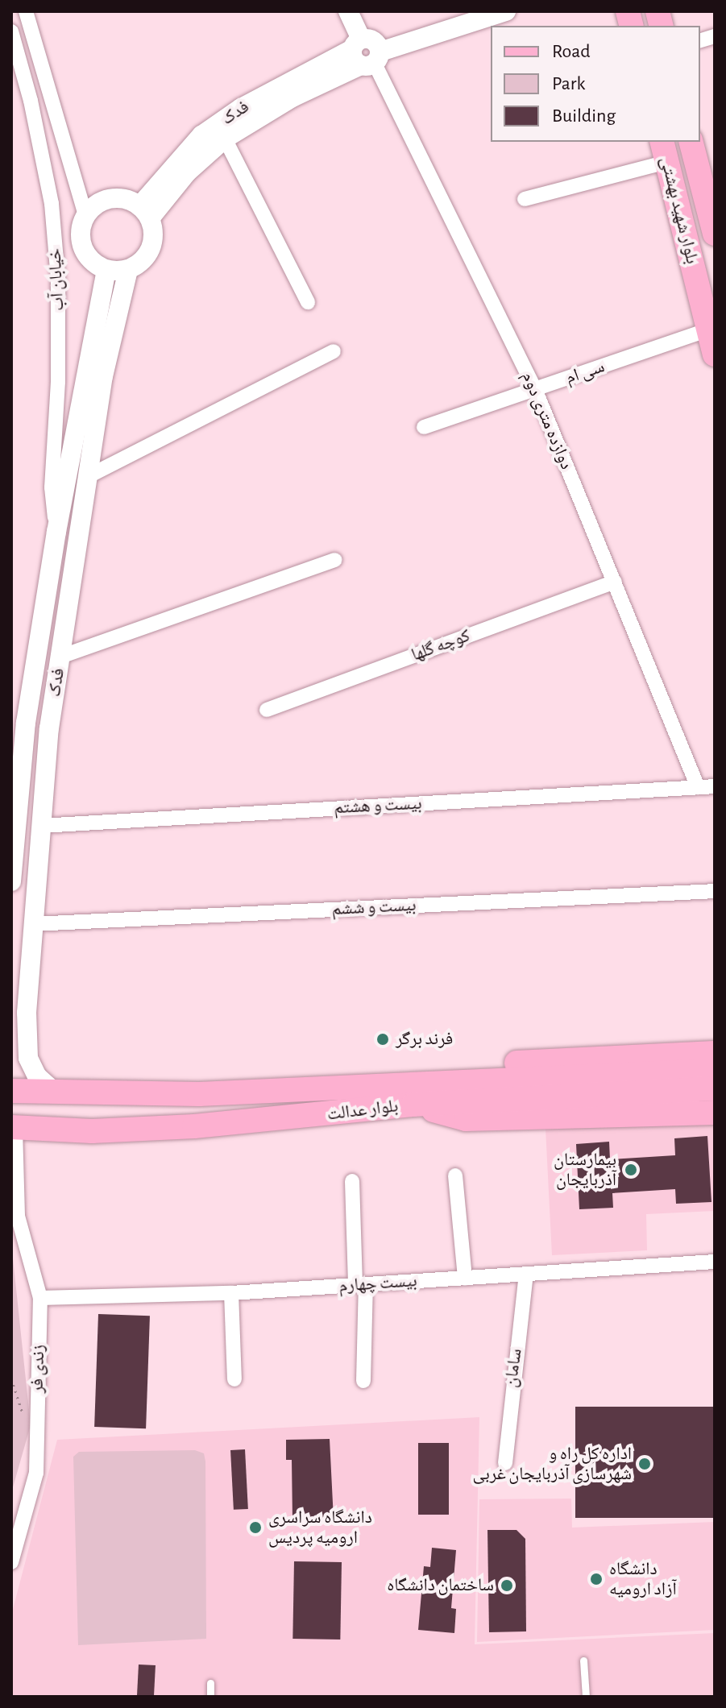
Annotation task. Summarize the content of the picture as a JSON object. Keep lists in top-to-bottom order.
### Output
{
  "streets": {
    "main road": ["بلوار شهید بهشتی", "بلوار عدالت"],
    "street": [
      "فدک",
      "خیابان آب",
      "سی ام",
      "دوازده متری دوم",
      "کوچه گلها",
      "بیست و هشتم",
      "بیست و ششم",
      "بیست چهارم",
      "سامان",
      "زندی فر"
    ]
  },
  "crossings": [
    ["فدک", "خیابان آب"],
    ["فدک", "دوازده متری دوم"],
    ["فدک", "بیست و هشتم"],
    ["فدک", "بیست و ششم"],
    ["فدک", "بلوار عدالت"],
    ["بلوار شهید بهشتی", "سی ام"],
    ["سی ام", "دوازده متری دوم"],
    ["دوازده متری دوم", "کوچه گلها"],
    ["دوازده متری دوم", "بیست و هشتم"],
    ["بلوار عدالت", "زندی فر"],
    ["بیست چهارم", "سامان"],
    ["بیست چهارم", "زندی فر"]
  ],
  "places": [
    "فرند برگر",
    "بیمارستان آذربایجان",
    "اداره کل راه و شهرسازی آذربایجان غربی",
    "دانشگاه سراسری ارومیه پردیس",
    "دانشگاه آزاد ارومیه",
    "ساختمان دانشگاه"
  ],
  "legend": ["Road", "Park", "Building"]
}
